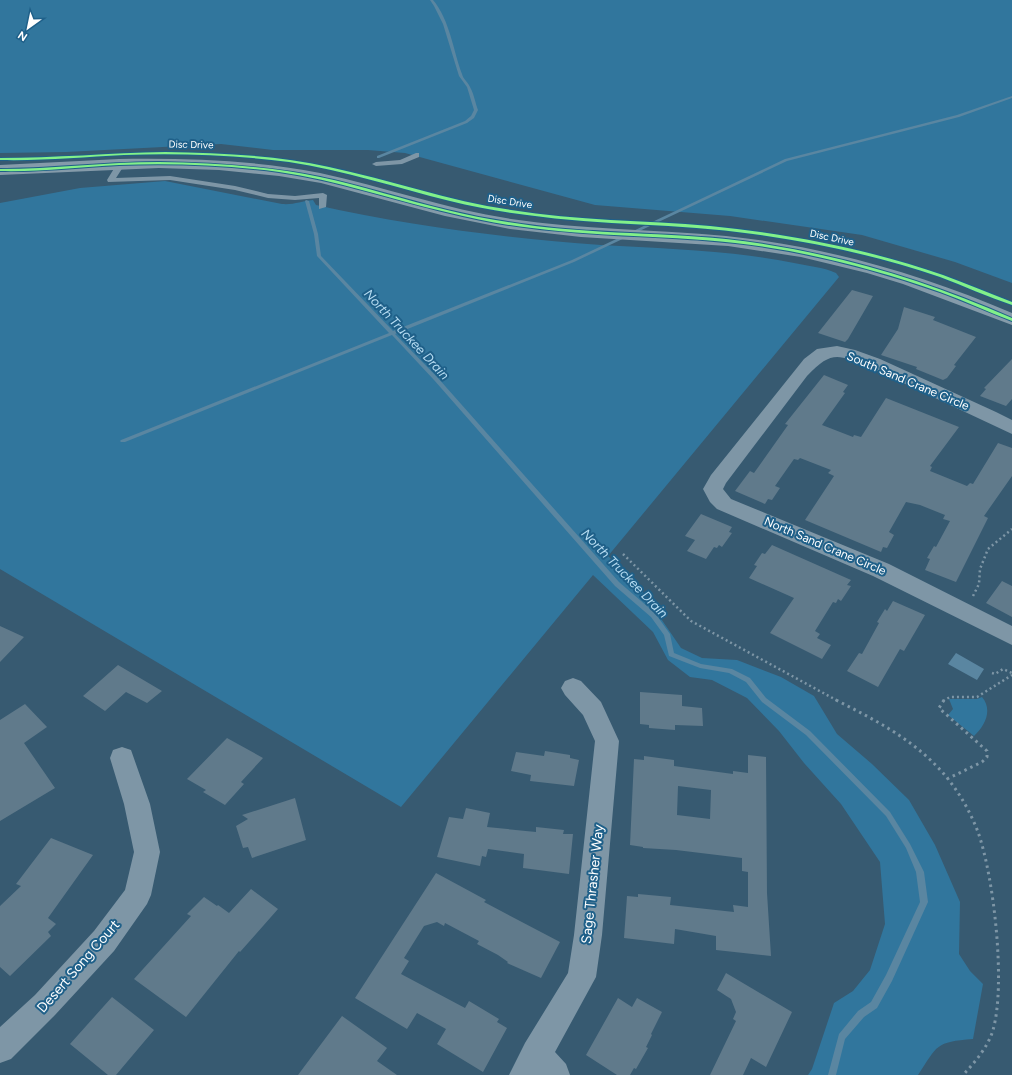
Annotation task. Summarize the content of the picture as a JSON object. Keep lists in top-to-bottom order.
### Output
{
  "streets": {
    "main road": ["Disc Drive"],
    "street": [
      "South Sand Crane Circle",
      "North Sand Crane Circle",
      "Sage Thrasher Way",
      "Desert Song Court"
    ]
  },
  "crossings": [
    ["South Sand Crane Circle", "North Sand Crane Circle"]
  ],
  "water": ["North Truckee Drain"],
  "north": "bottom left"
}
